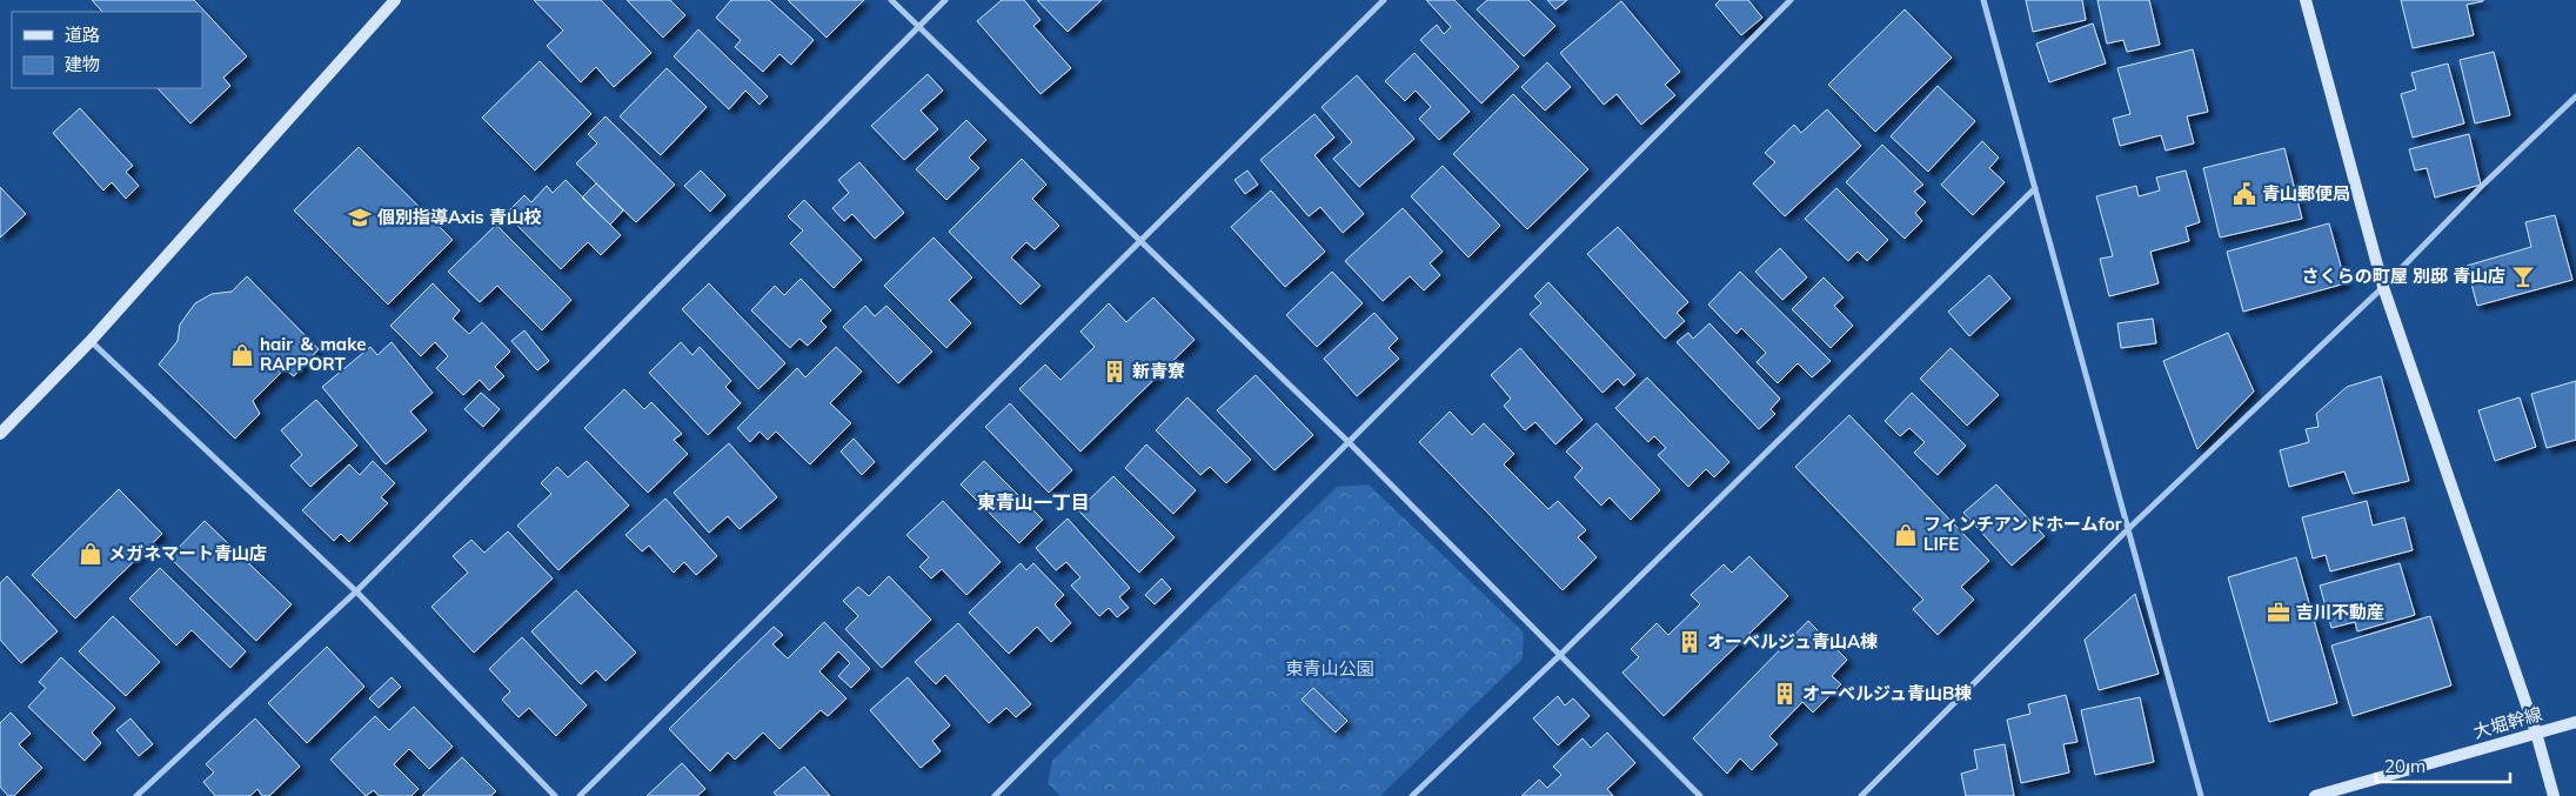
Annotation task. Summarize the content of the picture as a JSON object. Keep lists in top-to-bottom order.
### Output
{
  "streets": {
    "street": ["大堀幹線"]
  },
  "districts": ["東青山一丁目"],
  "parks": ["東青山公園"],
  "places": {
    "public building": ["青山郵便局"],
    "school or university": ["個別指導Axis 青山校"],
    "bar": ["さくらの町屋 別邸 青山店"],
    "shop": ["hair ＆ make RAPPORT", "フィンチアンドホームfor LIFE", "メガネマート青山店"],
    "building": ["新青寮", "オーベルジュ青山A棟", "オーベルジュ青山B棟"],
    "office": ["吉川不動産"]
  },
  "legend": ["道路", "建物"],
  "scale_bar": "20 m"
}
